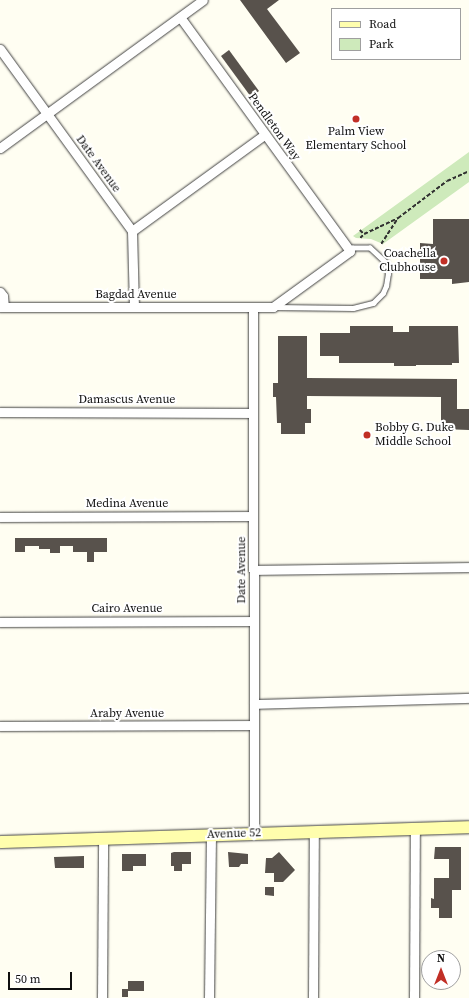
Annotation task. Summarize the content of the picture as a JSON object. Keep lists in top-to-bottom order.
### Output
{
  "streets": {
    "main road": ["Avenue 52"],
    "street": [
      "Pendleton Way",
      "Date Avenue",
      "Bagdad Avenue",
      "Damascus Avenue",
      "Medina Avenue",
      "Cairo Avenue",
      "Araby Avenue"
    ]
  },
  "crossings": [
    ["Date Avenue", "Bagdad Avenue"],
    ["Date Avenue", "Damascus Avenue"],
    ["Date Avenue", "Medina Avenue"],
    ["Date Avenue", "Cairo Avenue"],
    ["Date Avenue", "Araby Avenue"],
    ["Date Avenue", "Avenue 52"]
  ],
  "places": ["Palm View Elementary School", "Coachella Clubhouse", "Bobby G. Duke Middle School"],
  "legend": ["Road", "Park"],
  "scale_bar": "50 m",
  "north": "top"
}
